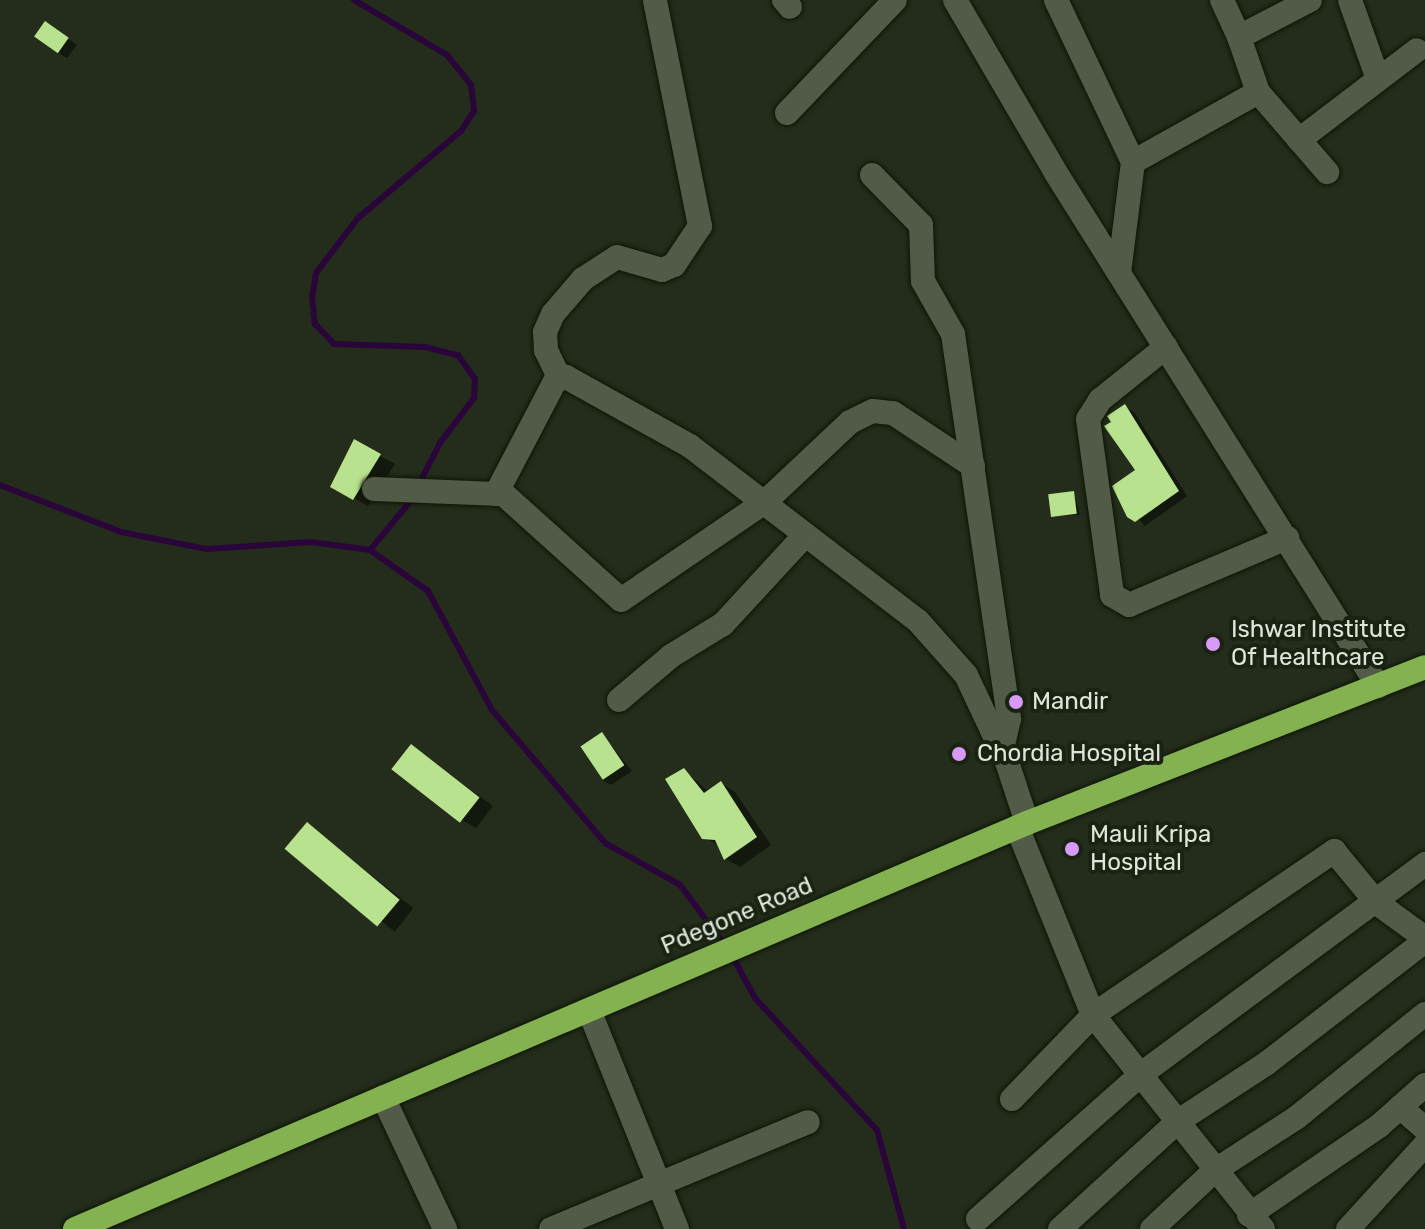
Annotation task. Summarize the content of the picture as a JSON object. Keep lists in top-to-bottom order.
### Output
{
  "streets": {
    "highway": ["Pdegone Road"]
  },
  "places": [
    "Ishwar Institute Of Healthcare",
    "Mandir",
    "Chordia Hospital",
    "Mauli Kripa Hospital"
  ]
}
